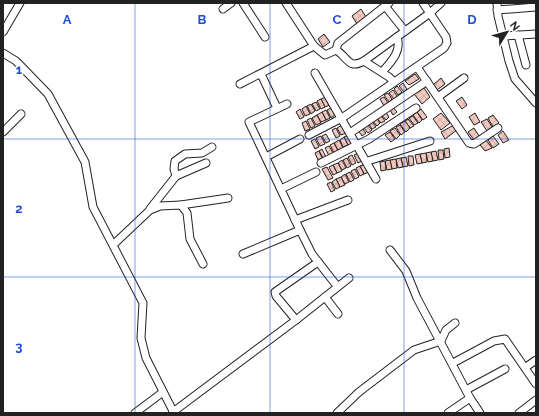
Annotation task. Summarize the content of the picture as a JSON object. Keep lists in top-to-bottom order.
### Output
{
  "north": "top right",
  "grid": {
    "columns": [
      "A",
      "B",
      "C",
      "D"
    ],
    "rows": ["1", "2", "3"]
  }
}
